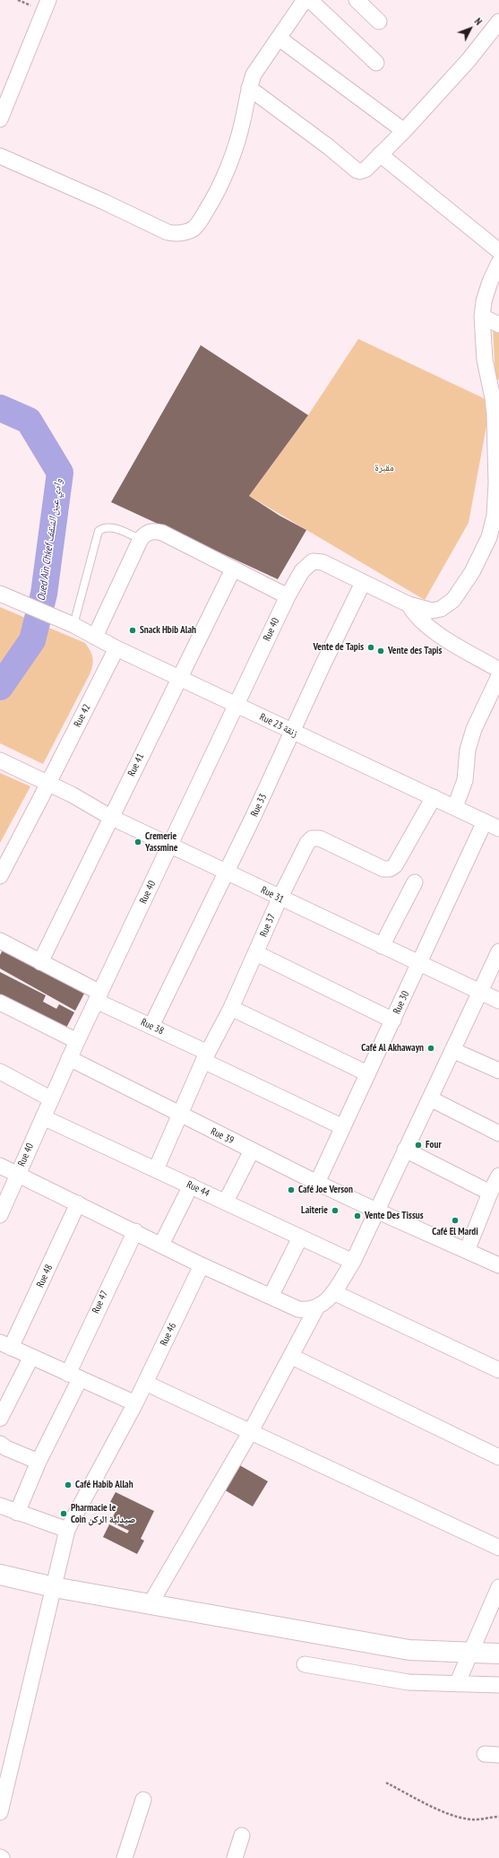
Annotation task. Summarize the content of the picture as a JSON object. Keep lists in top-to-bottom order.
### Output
{
  "streets": {
    "street": [
      "Rue 40",
      "Rue 42",
      "Rue 23 زنقة",
      "Rue 41",
      "Rue 33",
      "Rue 31",
      "Rue 37",
      "Rue 30",
      "Rue 38",
      "Rue 39",
      "Rue 44",
      "Rue 48",
      "Rue 47",
      "Rue 46"
    ]
  },
  "crossings": [
    ["Rue 40", "Rue 23 زنقة"],
    ["Rue 40", "Rue 33"],
    ["Rue 40", "Rue 31"],
    ["Rue 40", "Rue 38"],
    ["Rue 40", "Rue 39"],
    ["Rue 40", "Rue 44"],
    ["Rue 42", "Rue 23 زنقة"],
    ["Rue 42", "Rue 31"],
    ["Rue 23 زنقة", "Rue 41"],
    ["Rue 23 زنقة", "Rue 33"],
    ["Rue 23 زنقة", "Rue 37"],
    ["Rue 23 زنقة", "Rue 30"],
    ["Rue 41", "Rue 31"],
    ["Rue 41", "Rue 38"],
    ["Rue 33", "Rue 31"],
    ["Rue 33", "Rue 38"],
    ["Rue 31", "Rue 37"],
    ["Rue 31", "Rue 30"],
    ["Rue 37", "Rue 38"],
    ["Rue 37", "Rue 39"],
    ["Rue 37", "Rue 44"],
    ["Rue 30", "Rue 38"],
    ["Rue 30", "Rue 39"]
  ],
  "water": ["Oued Aïn Chkef وادي عين الشقف"],
  "parks": ["مقبرة"],
  "places": [
    "Snack Hbib Alah",
    "Vente de Tapis",
    "Vente des Tapis",
    "Cremerie Yassmine",
    "Café Al Akhawayn",
    "Four",
    "Café Joe Verson",
    "Laiterie",
    "Vente Des Tissus",
    "Café El Mardi",
    "Café Habib Allah",
    "Pharmacie le Coin صيدلية الركن"
  ],
  "north": "top right"
}
